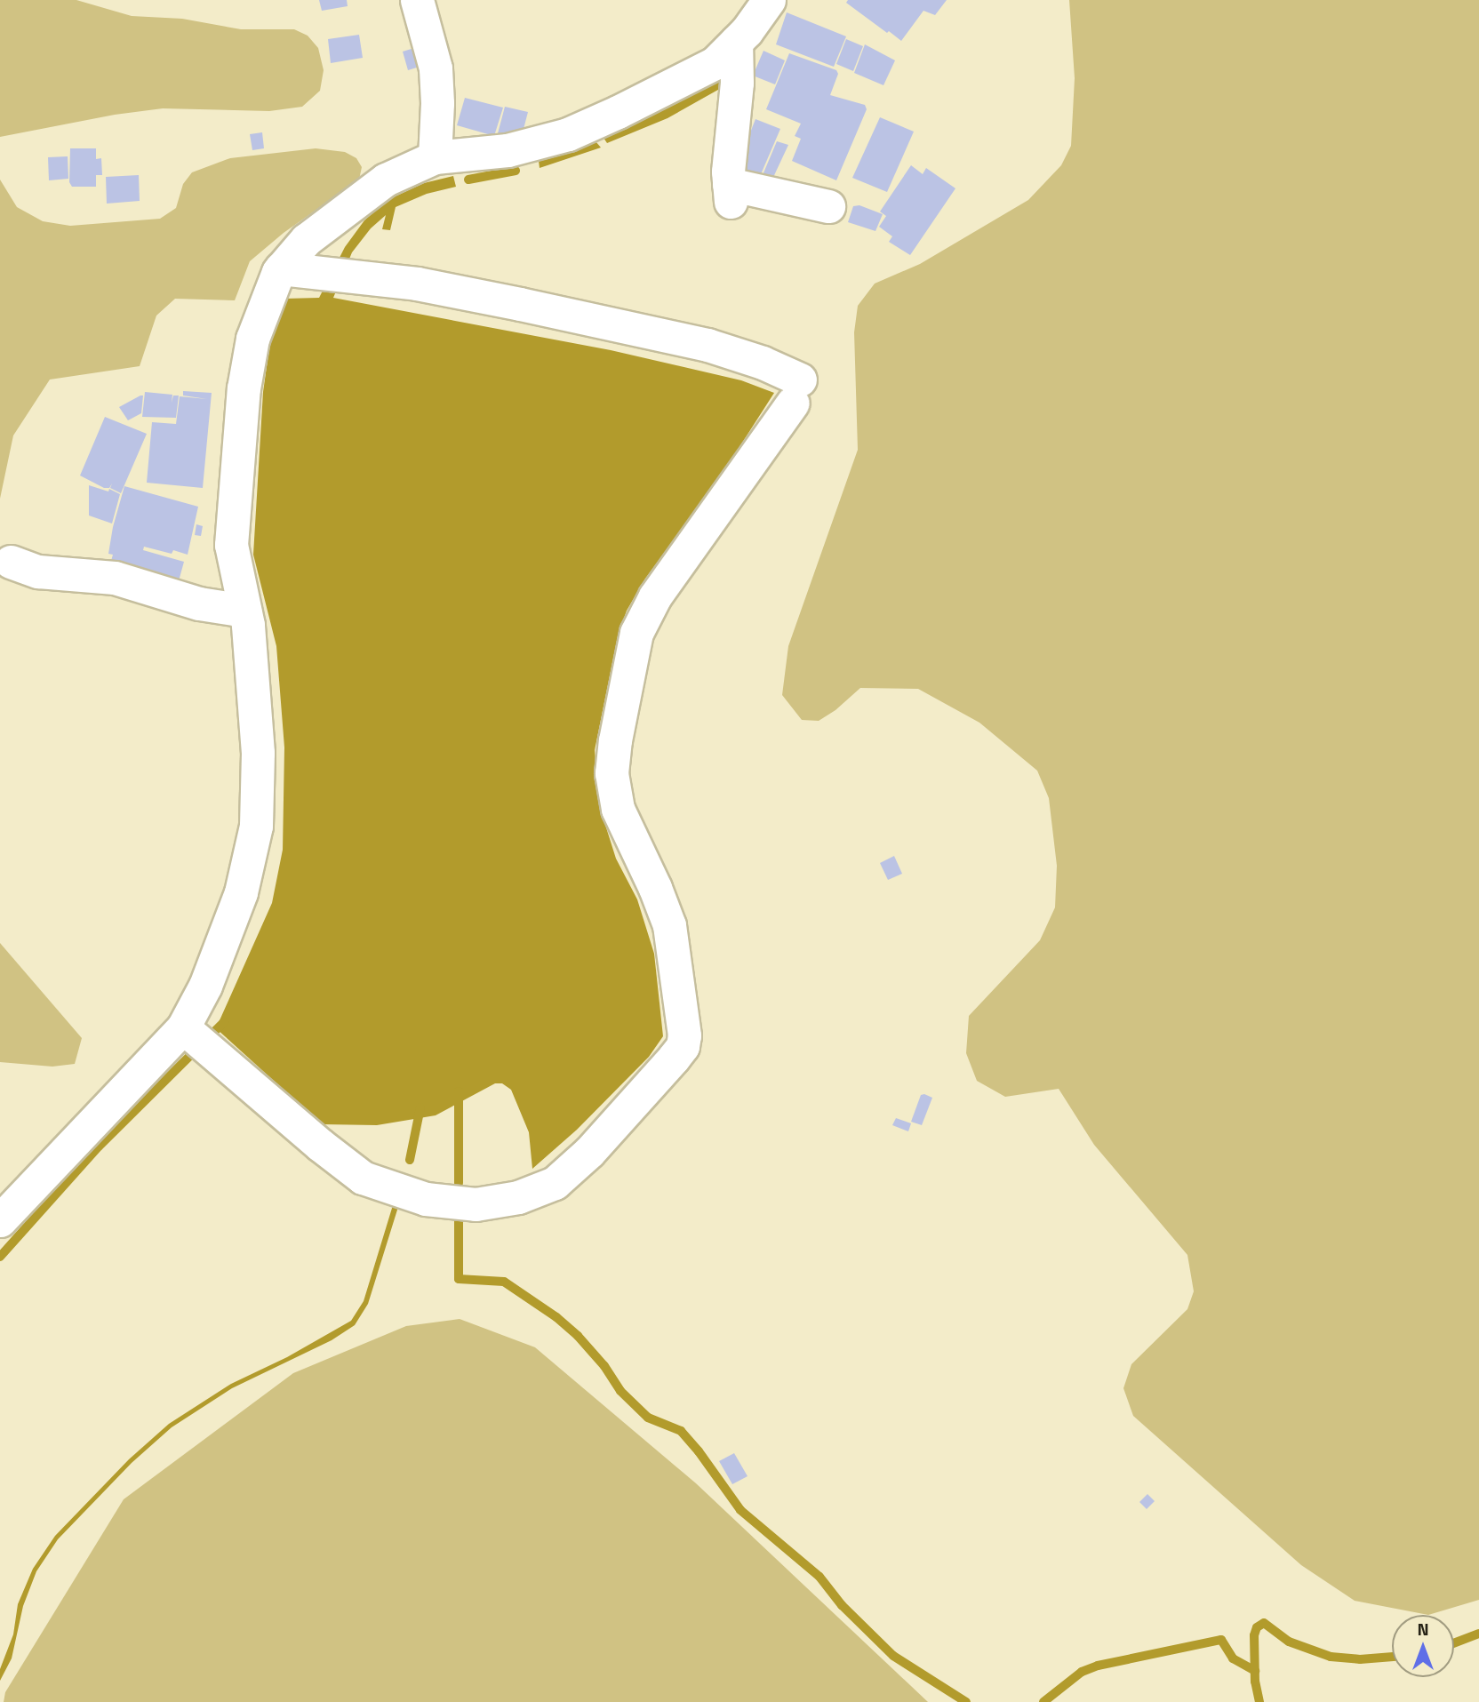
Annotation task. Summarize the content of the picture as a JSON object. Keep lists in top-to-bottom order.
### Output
{
  "north": "top"
}
